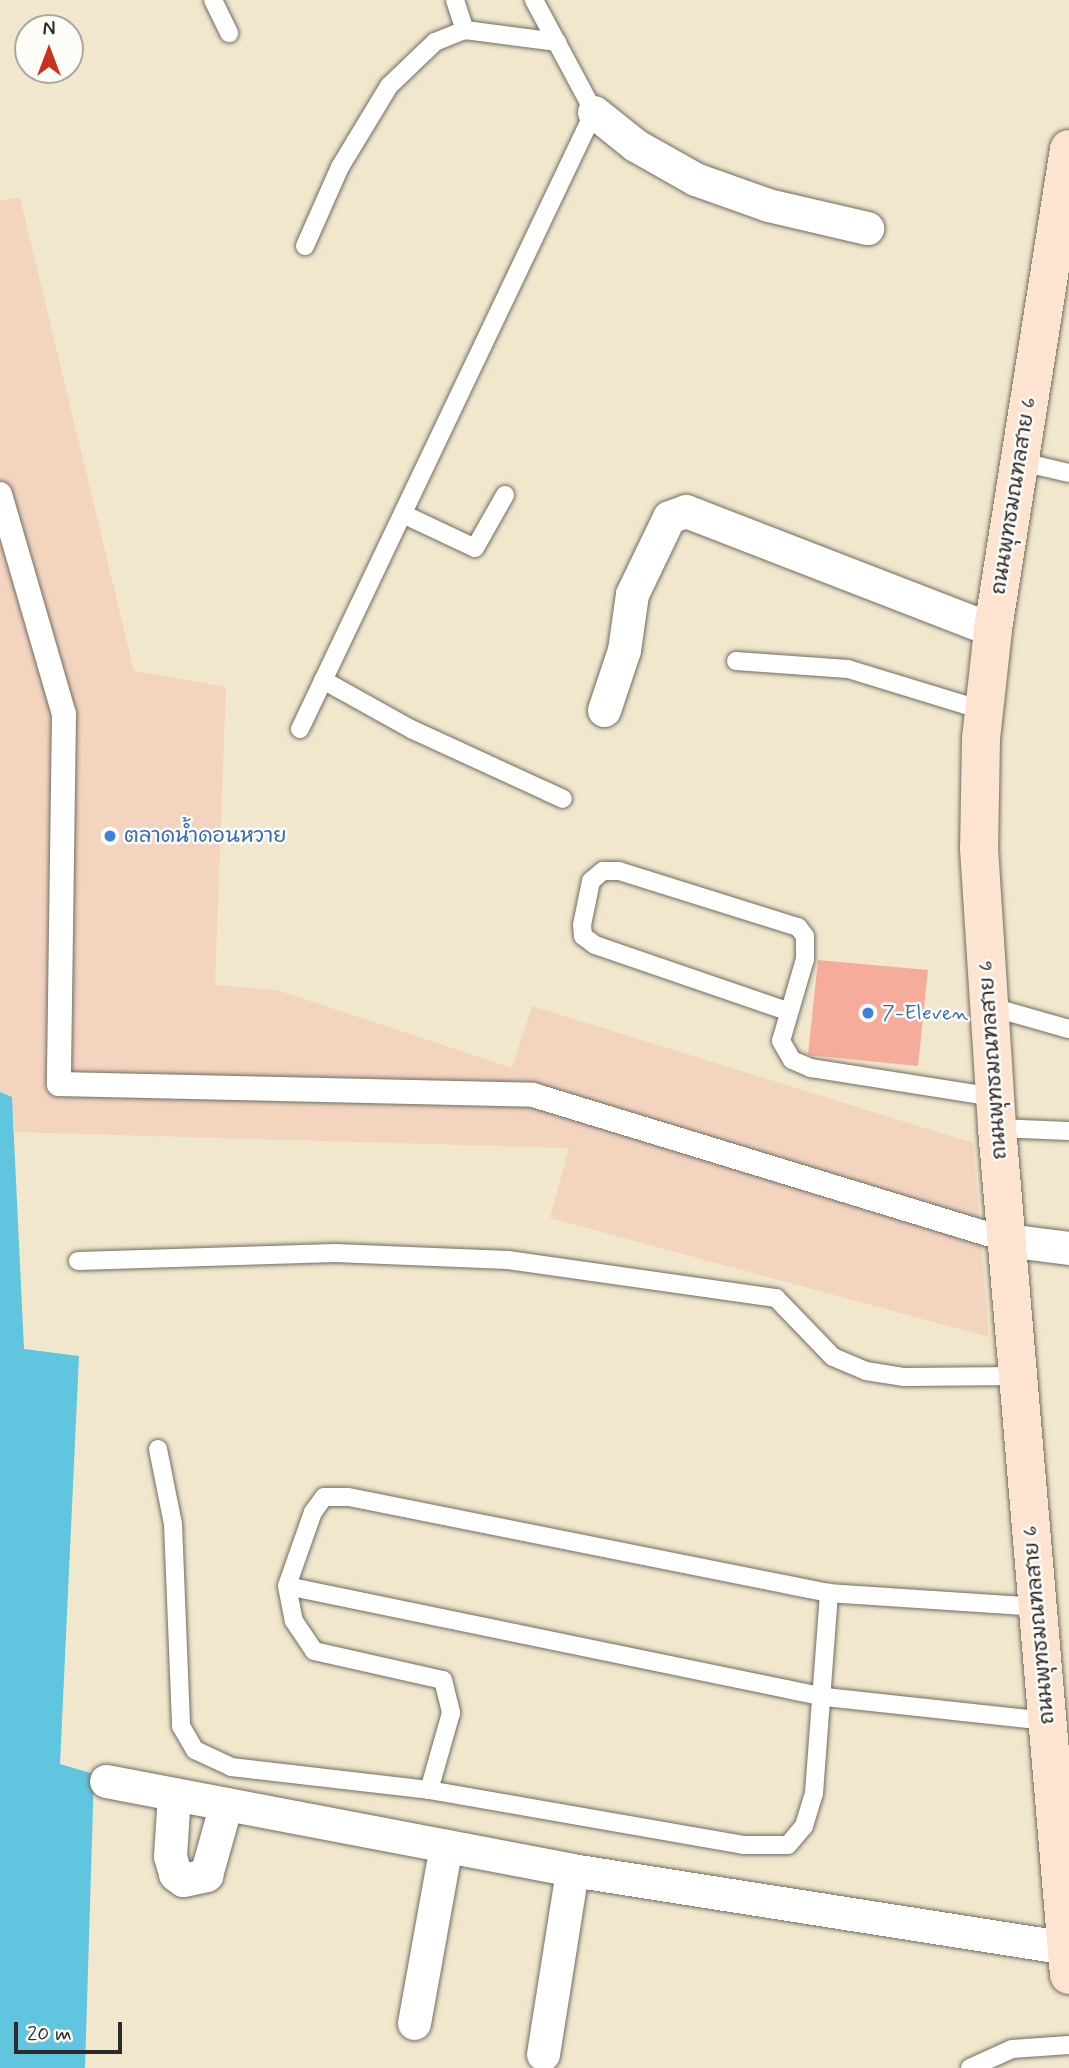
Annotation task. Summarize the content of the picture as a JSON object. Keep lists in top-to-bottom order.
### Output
{
  "streets": {
    "main road": ["ถนนพุทธมณฑลสาย 6"]
  },
  "places": ["ตลาดน้ำดอนหวาย", "7-Eleven"],
  "scale_bar": "20 m",
  "north": "top"
}
